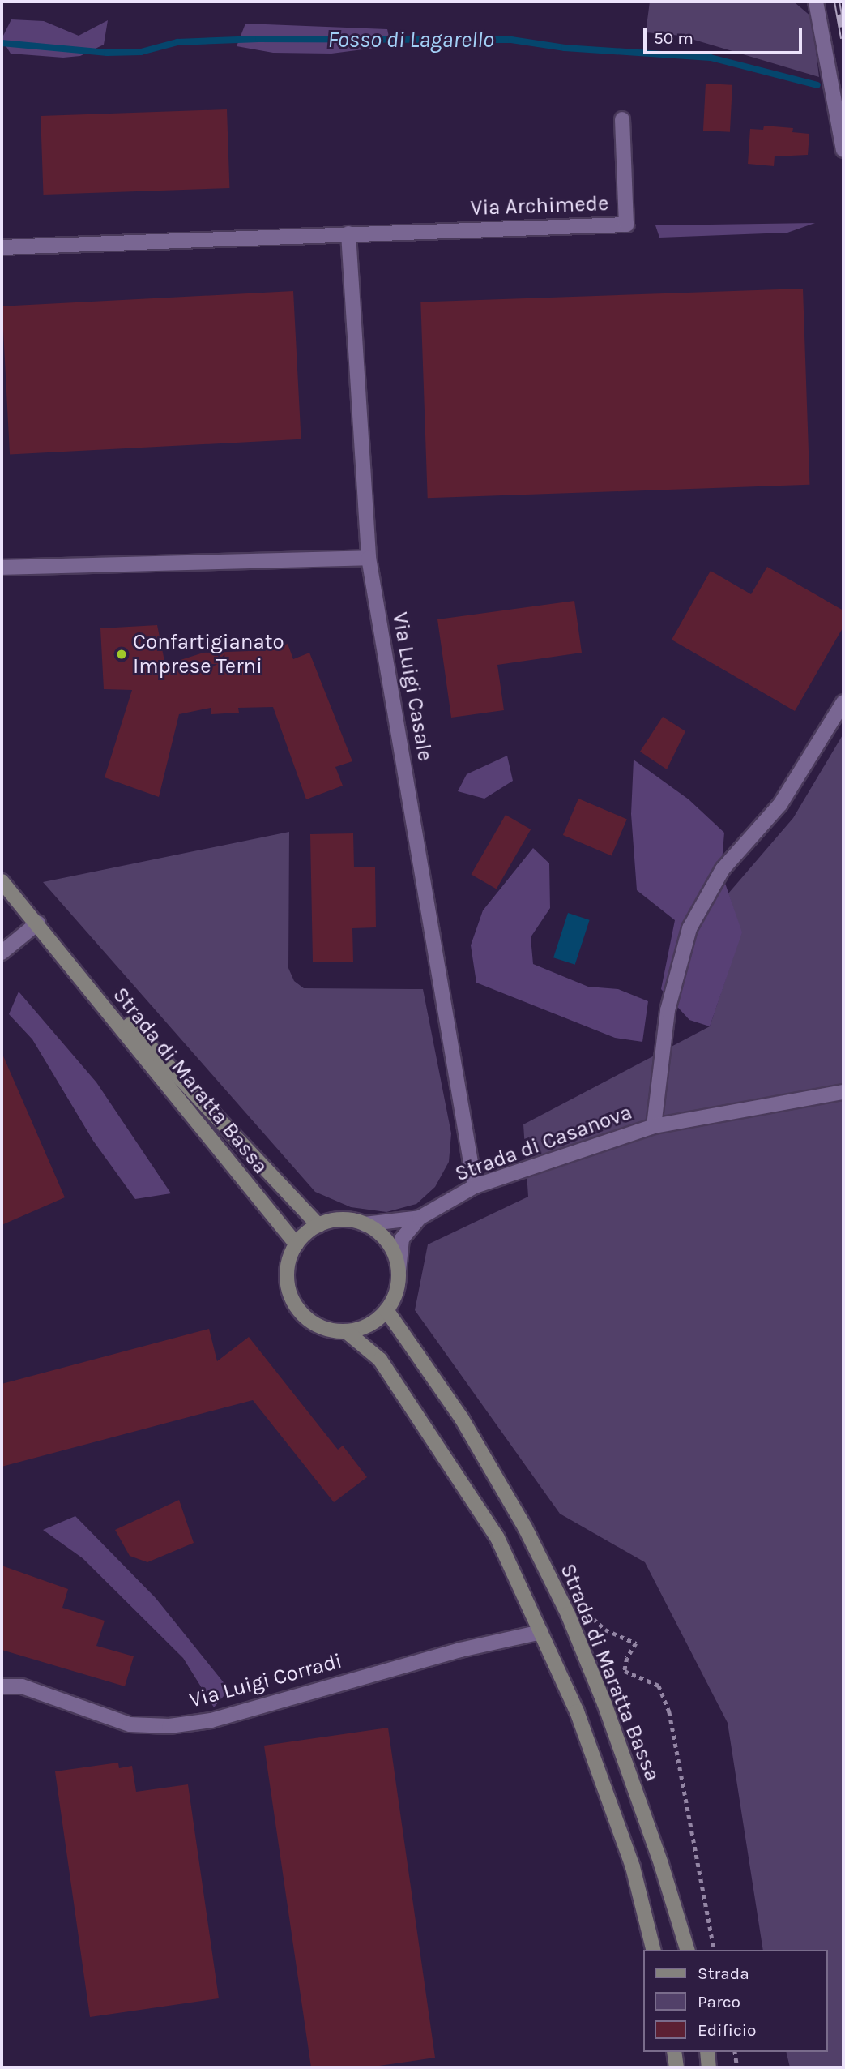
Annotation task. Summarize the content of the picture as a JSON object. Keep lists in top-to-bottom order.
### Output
{
  "streets": {
    "main road": ["Strada di Maratta Bassa"],
    "street": [
      "Via Archimede",
      "Via Luigi Casale",
      "Strada di Casanova",
      "Via Luigi Corradi"
    ]
  },
  "crossings": [
    ["Via Luigi Casale", "Strada di Casanova"],
    ["Strada di Maratta Bassa", "Strada di Casanova"]
  ],
  "water": ["Fosso di Lagarello"],
  "places": ["Confartigianato Imprese Terni"],
  "legend": ["Strada", "Parco", "Edificio"],
  "scale_bar": "50 m"
}
